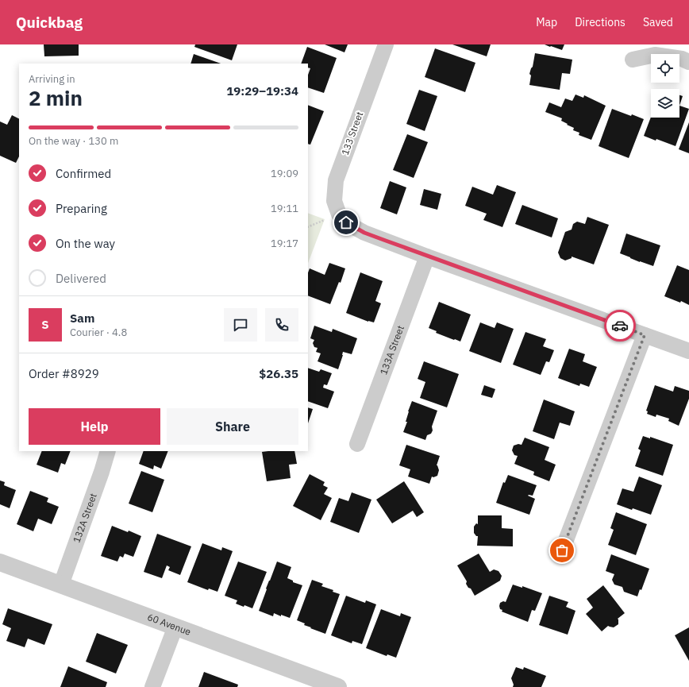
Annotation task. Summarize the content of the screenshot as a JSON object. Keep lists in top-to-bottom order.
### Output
{
  "streets": {
    "street": [
      "133 Street",
      "133A Street",
      "132A Street",
      "60 Avenue"
    ]
  },
  "crossings": [
    ["133 Street", "133A Street"],
    ["132A Street", "60 Avenue"]
  ],
  "page": {
    "header": "Quickbag",
    "nav": ["Map", "Directions", "Saved"],
    "heading": ["2 min", "Arriving in", "19:29–19:34"],
    "panel": [
      "Sam",
      "Courier · 4.8",
      "Order #8929",
      "$26.35"
    ],
    "bar": "On the way · 130 m",
    "list": [
      ["Confirmed", "19:09"],
      ["Preparing", "19:11"],
      ["On the way", "19:17"],
      "Delivered"
    ],
    "round": "S",
    "buttons": ["Help", "Share"]
  }
}
